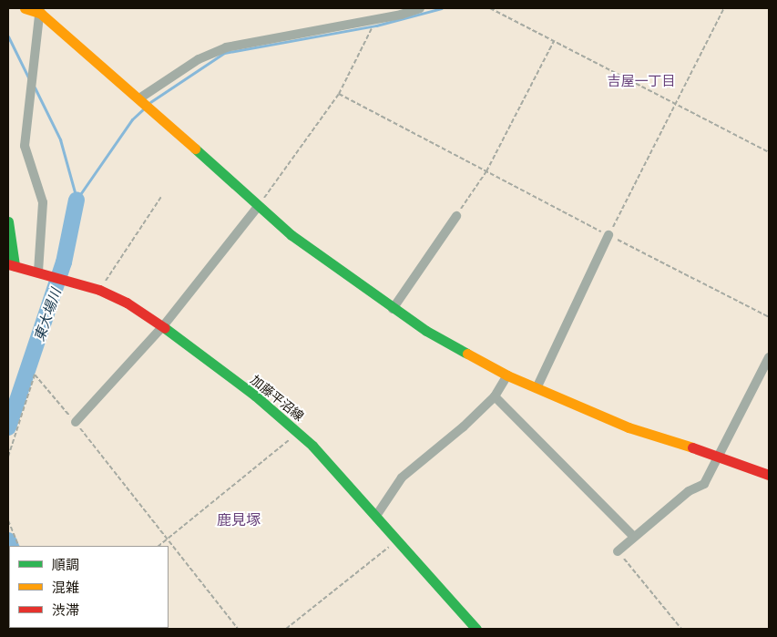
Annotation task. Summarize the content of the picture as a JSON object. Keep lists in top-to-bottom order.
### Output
{
  "streets": {
    "street": ["加藤平沼線"]
  },
  "districts": ["吉屋一丁目", "鹿見塚"],
  "water": ["東大場川"],
  "legend": ["順調", "混雑", "渋滞"]
}
